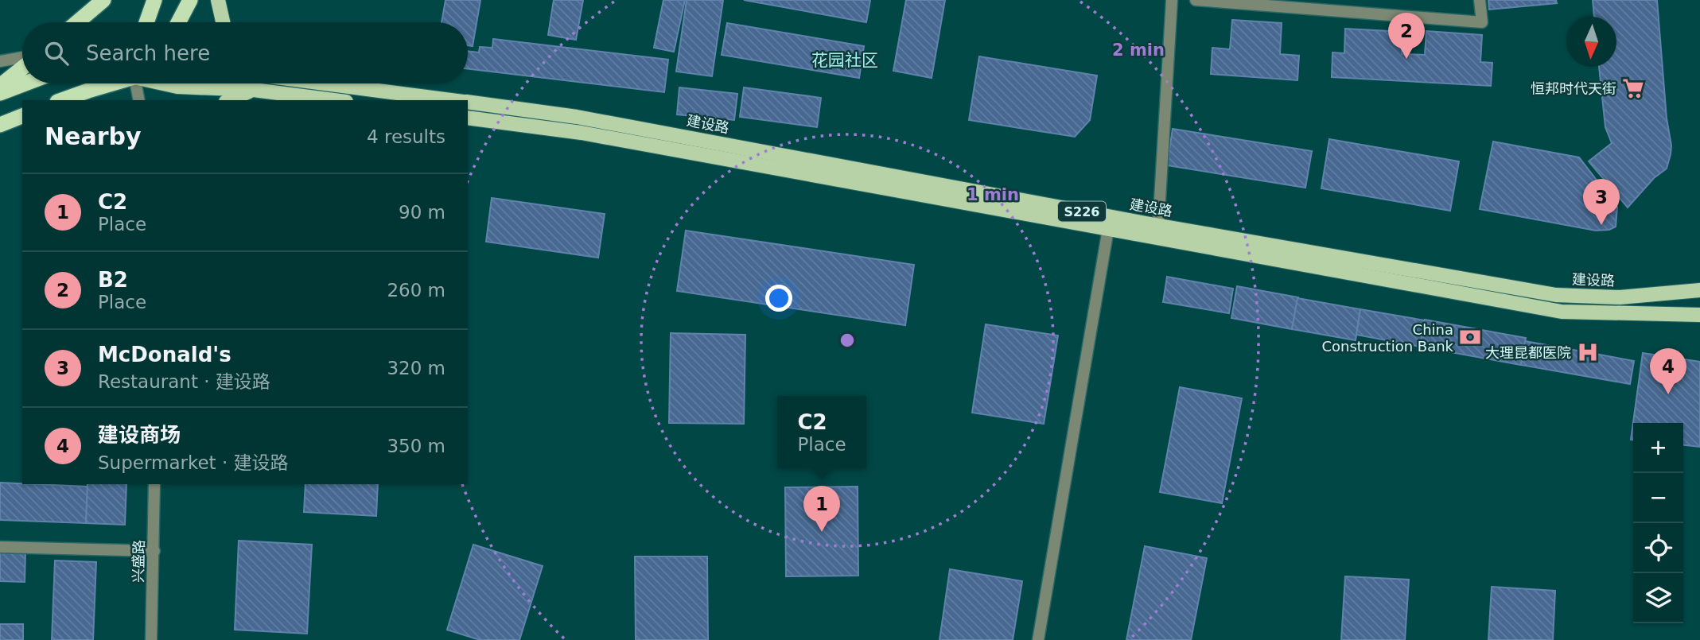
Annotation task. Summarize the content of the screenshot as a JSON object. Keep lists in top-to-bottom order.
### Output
{
  "streets": {
    "main road": ["建设路", "S226"],
    "street": ["兴盛路"]
  },
  "districts": ["花园社区"],
  "places": {
    "supermarket": ["恒邦时代天街"],
    "bank": ["China Construction Bank"],
    "hospital": ["大理昆都医院"]
  },
  "north": "bottom",
  "page": {
    "pins": [
      "2",
      "3",
      "4",
      "1"
    ],
    "search": "Search here",
    "heading": ["Nearby", "4 results"],
    "list": [
      {
        "mark": "1",
        "name": "C2",
        "note": "Place",
        "value": "90 m"
      },
      {
        "mark": "2",
        "name": "B2",
        "note": "Place",
        "value": "260 m"
      },
      {
        "mark": "3",
        "name": "McDonald's",
        "note": "Restaurant · 建设路",
        "value": "320 m"
      },
      {
        "mark": "4",
        "name": "建设商场",
        "note": "Supermarket · 建设路",
        "value": "350 m"
      }
    ],
    "popup": ["C2", "Place"],
    "map_buttons": ["+", "−"]
  },
  "rings": ["2 min", "1 min"]
}
